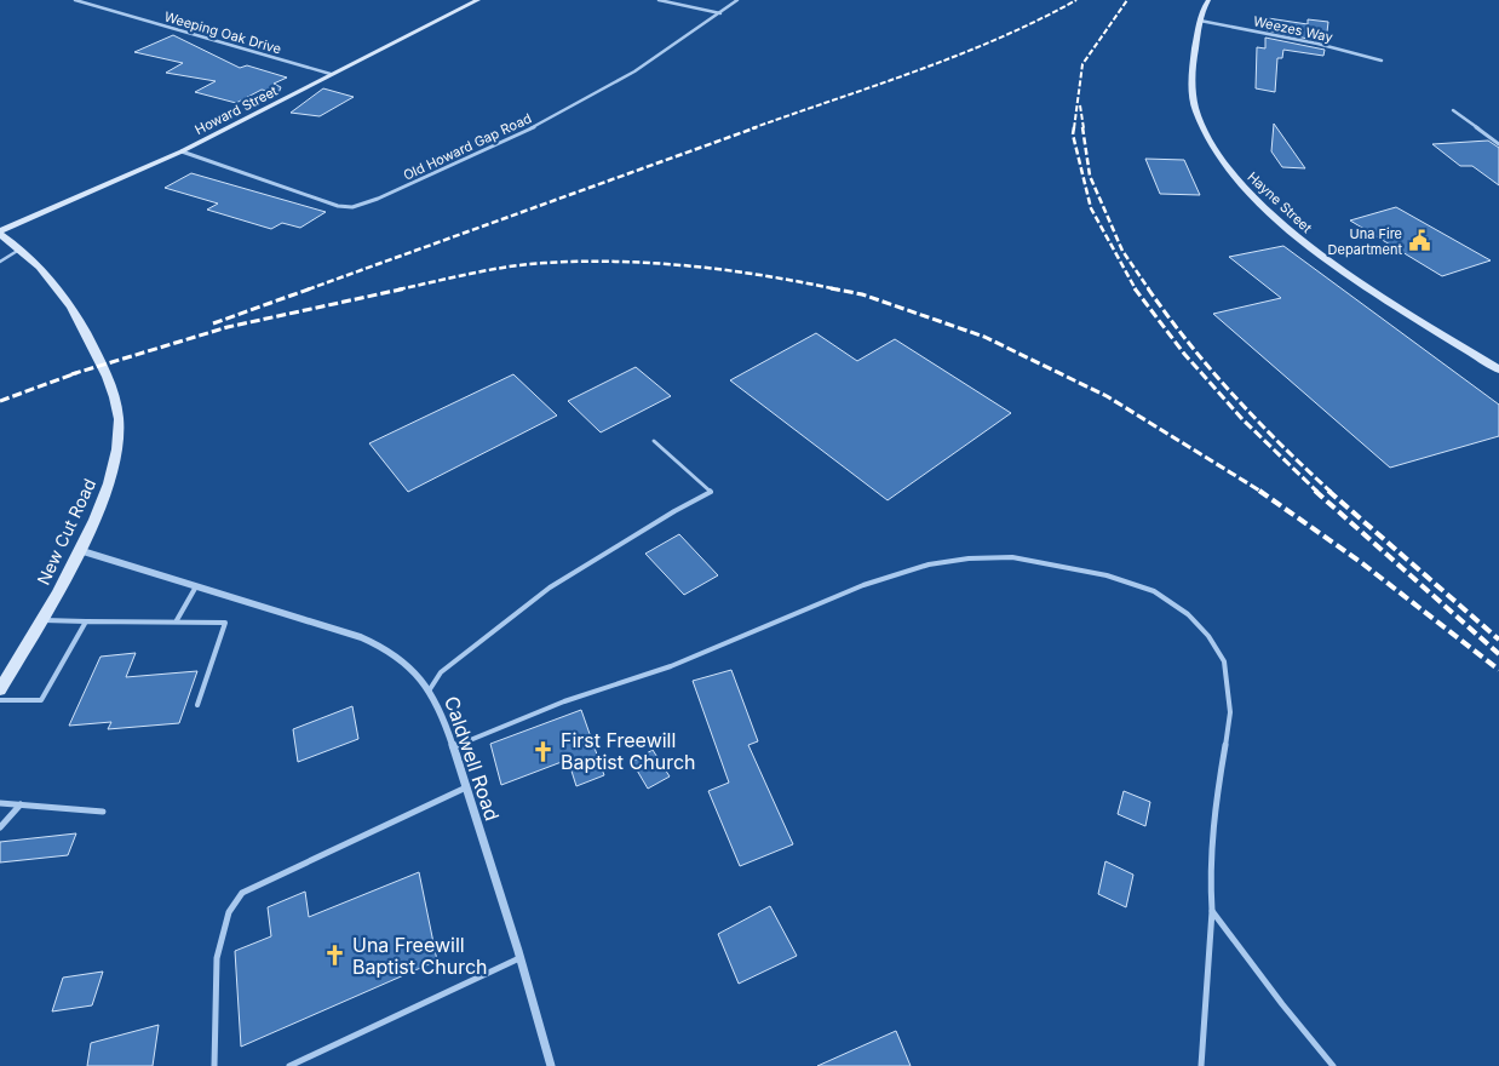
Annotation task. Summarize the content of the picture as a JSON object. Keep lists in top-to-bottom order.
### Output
{
  "streets": {
    "street": [
      "Weezes Way",
      "Weeping Oak Drive",
      "Howard Street",
      "Old Howard Gap Road",
      "Hayne Street",
      "New Cut Road",
      "Caldwell Road"
    ]
  },
  "crossings": [
    ["Weezes Way", "Hayne Street"],
    ["Weeping Oak Drive", "Howard Street"],
    ["Howard Street", "Old Howard Gap Road"],
    ["Howard Street", "New Cut Road"],
    ["New Cut Road", "Caldwell Road"]
  ],
  "places": {
    "public building": ["Una Fire Department"],
    "church": ["First Freewill Baptist Church", "Una Freewill Baptist Church"]
  }
}
